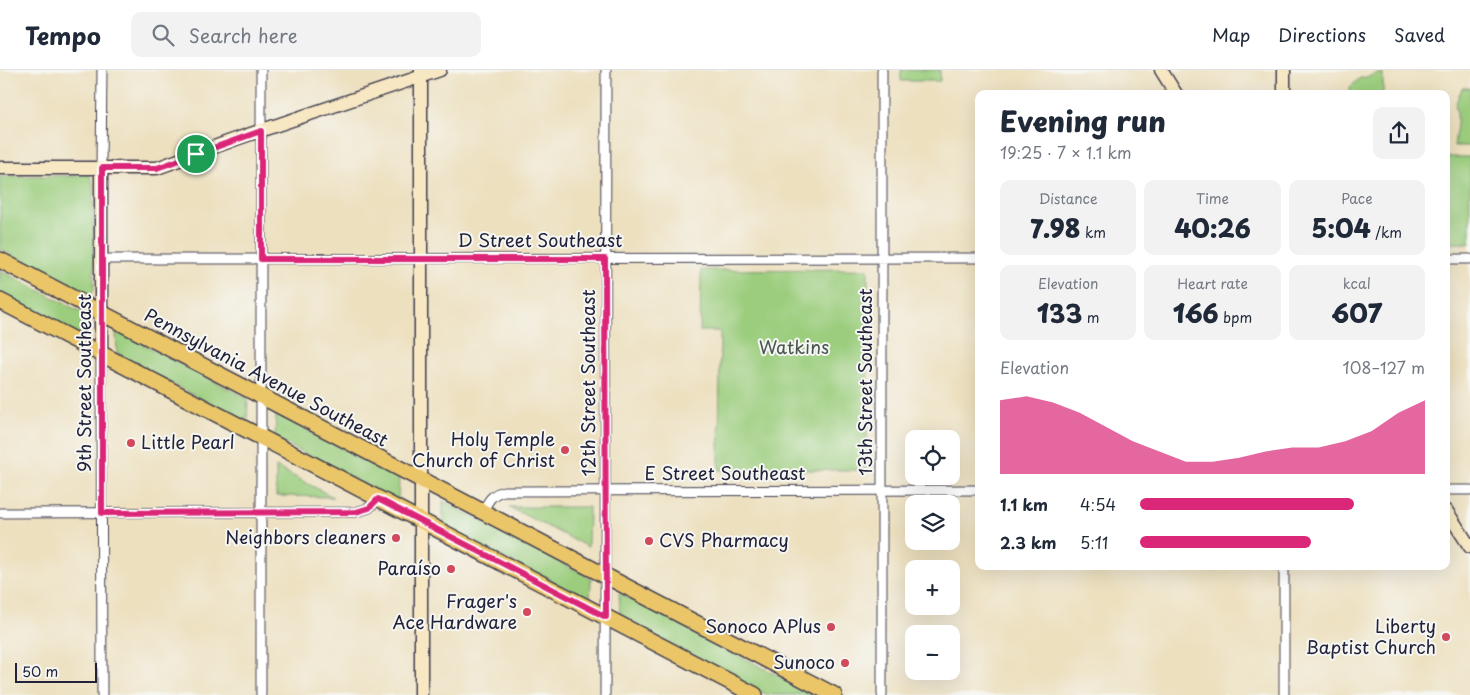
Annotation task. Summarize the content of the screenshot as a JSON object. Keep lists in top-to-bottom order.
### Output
{
  "streets": {
    "main road": ["Pennsylvania Avenue Southeast"],
    "street": [
      "D Street Southeast",
      "13th Street Southeast",
      "9th Street Southeast",
      "12th Street Southeast",
      "E Street Southeast"
    ]
  },
  "crossings": [
    ["D Street Southeast", "13th Street Southeast"],
    ["D Street Southeast", "9th Street Southeast"],
    ["D Street Southeast", "12th Street Southeast"],
    ["Pennsylvania Avenue Southeast", "9th Street Southeast"],
    ["Pennsylvania Avenue Southeast", "12th Street Southeast"],
    ["Pennsylvania Avenue Southeast", "E Street Southeast"],
    ["13th Street Southeast", "E Street Southeast"],
    ["12th Street Southeast", "E Street Southeast"]
  ],
  "parks": ["Watkins"],
  "places": [
    "Little Pearl",
    "Holy Temple Church of Christ",
    "Neighbors cleaners",
    "CVS Pharmacy",
    "Paraíso",
    "Frager's Ace Hardware",
    "Sonoco APlus",
    "Liberty Baptist Church",
    "Sunoco"
  ],
  "scale_bar": "50 m",
  "page": {
    "header": "Tempo",
    "search": "Search here",
    "nav": ["Map", "Directions", "Saved"],
    "heading": ["Evening run", "19:25 · 7 × 1.1 km"],
    "stats": [
      ["Distance", "7.98 km"],
      ["Time", "40:26"],
      ["Pace", "5:04 /km"],
      ["Elevation", "133 m"],
      ["Heart rate", "166 bpm"],
      ["kcal", "607"]
    ],
    "chart": ["Elevation", "108–127 m"],
    "map_buttons": ["+", "−"],
    "list": [
      {
        "name": "1.1 km",
        "note": "4:54"
      },
      {
        "name": "2.3 km",
        "note": "5:11"
      }
    ],
    "scale": "50 m"
  }
}
